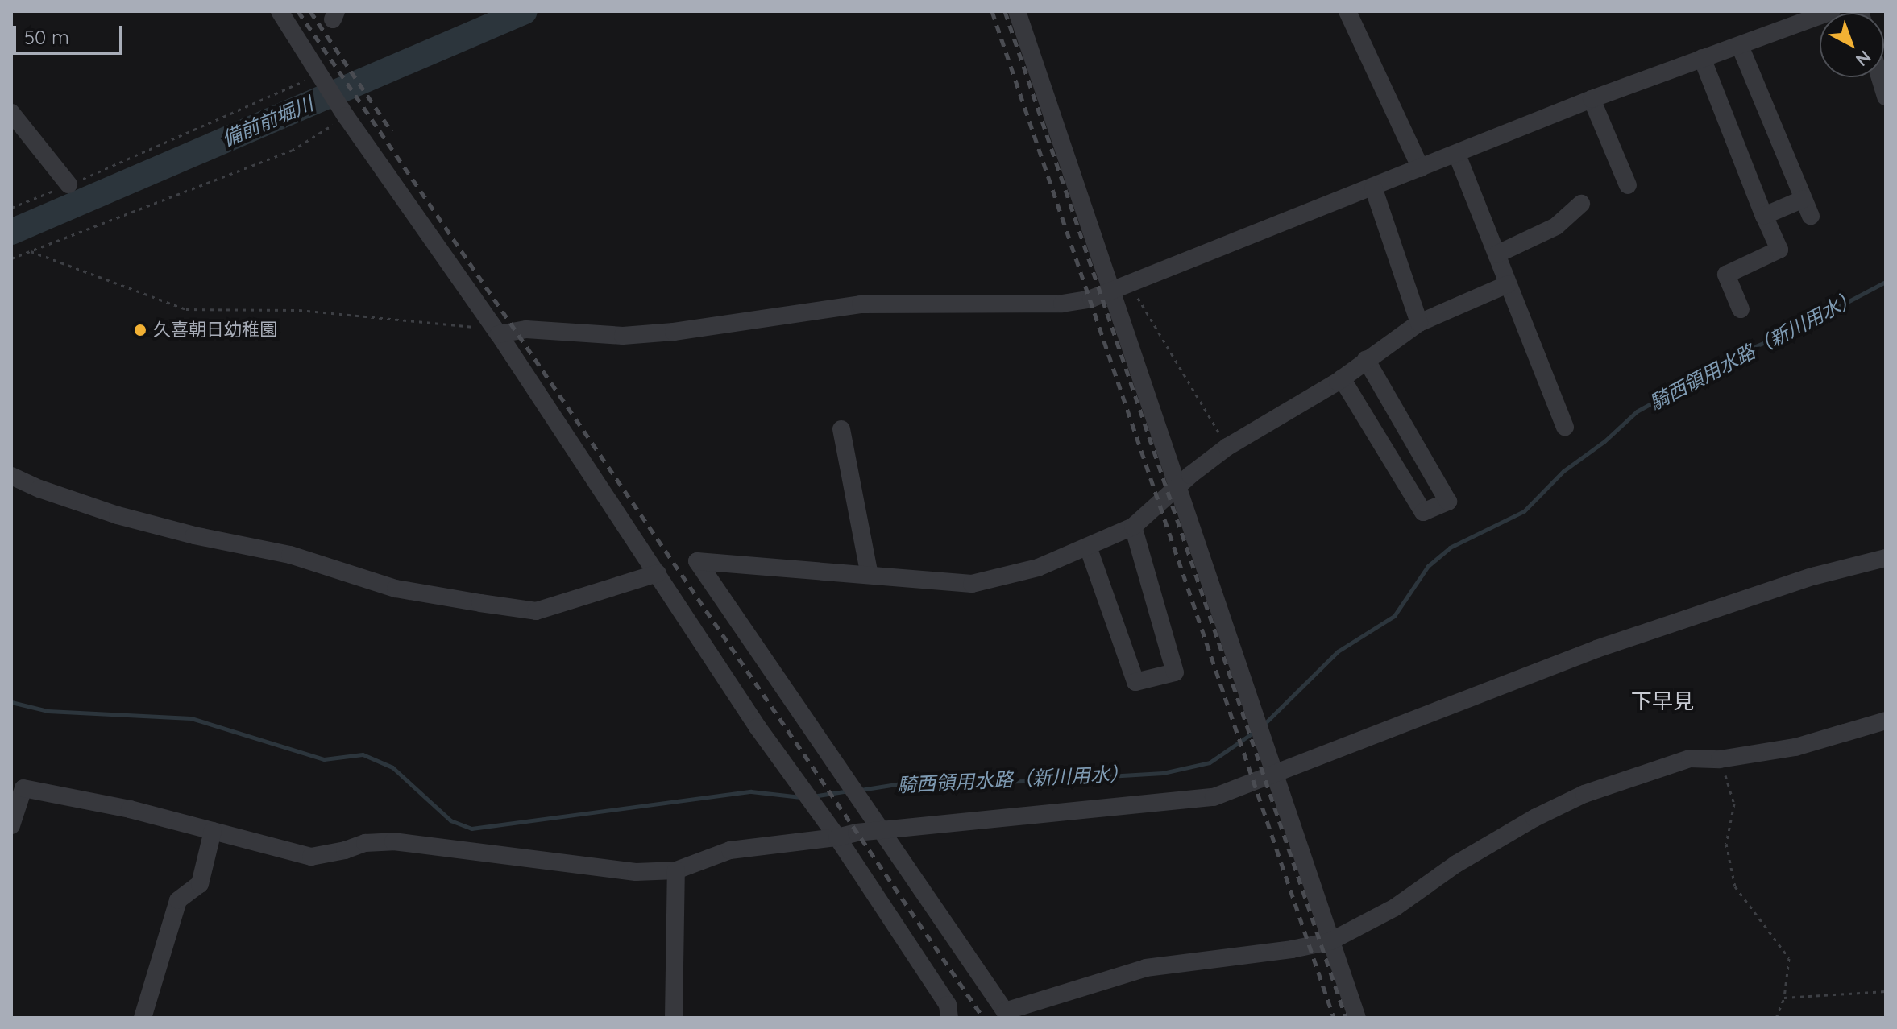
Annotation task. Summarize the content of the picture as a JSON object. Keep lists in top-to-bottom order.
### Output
{
  "districts": ["下早見"],
  "water": ["備前前堀川", "騎西領用水路（新川用水）"],
  "places": ["久喜朝日幼稚園"],
  "scale_bar": "50 m",
  "north": "bottom right"
}
